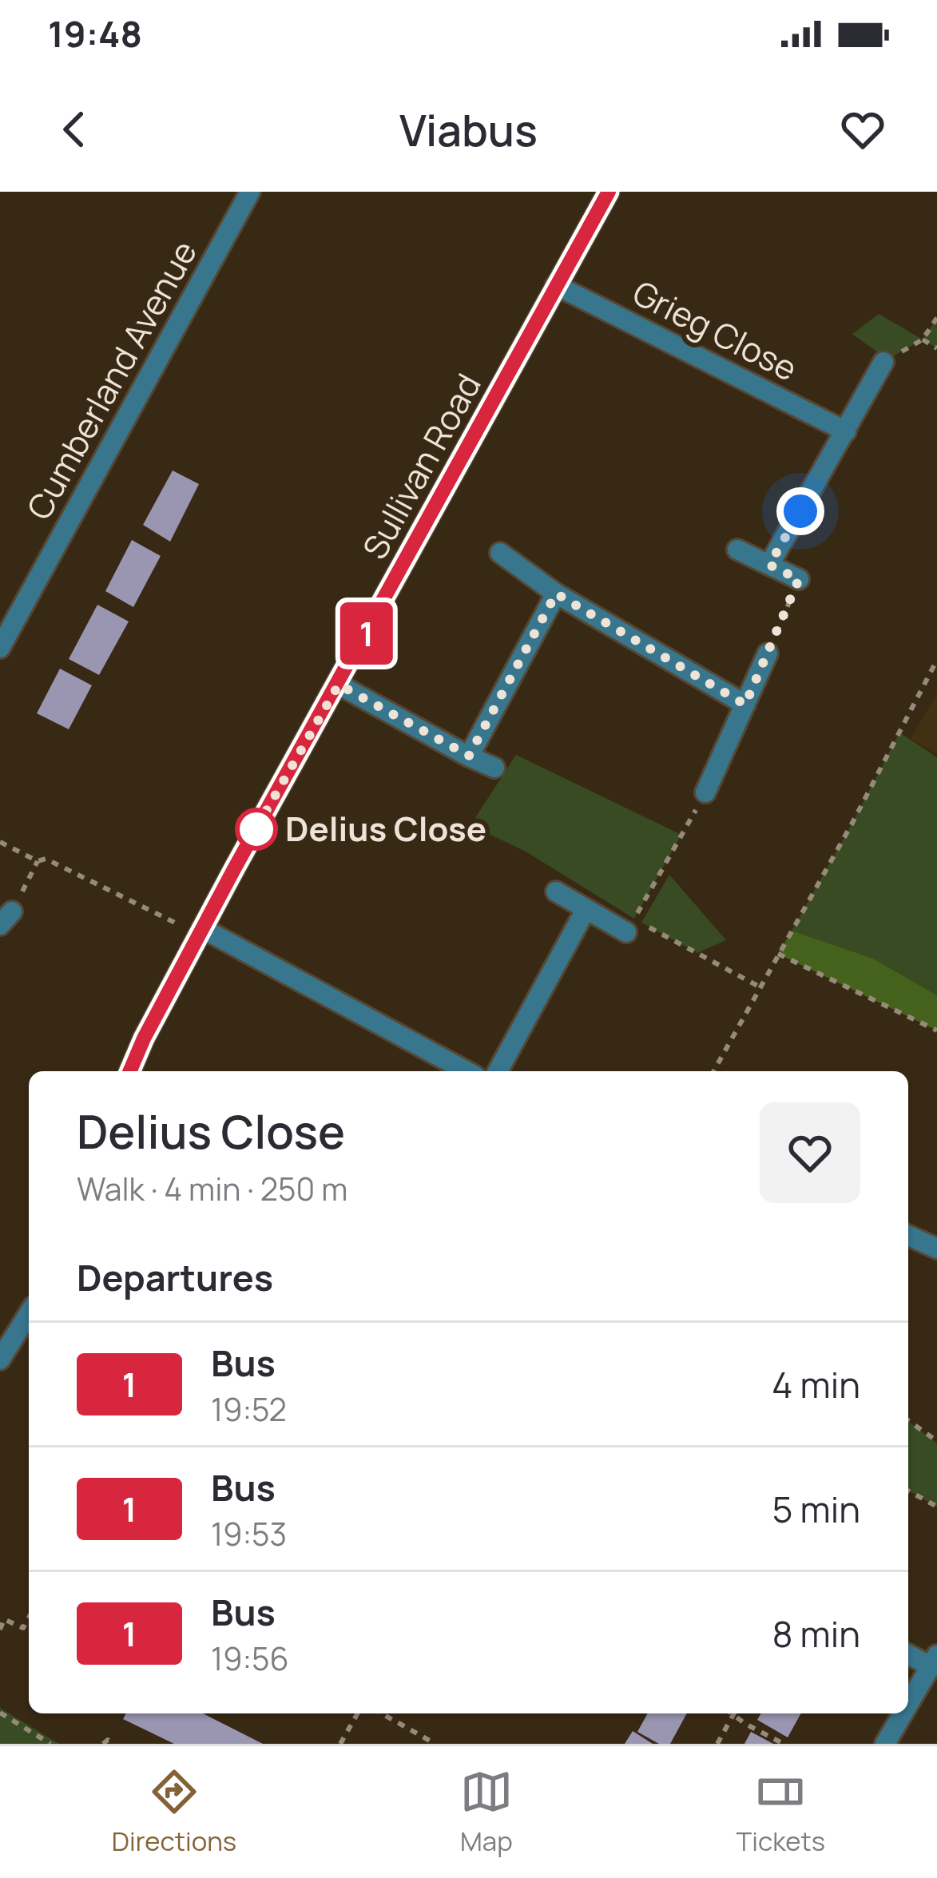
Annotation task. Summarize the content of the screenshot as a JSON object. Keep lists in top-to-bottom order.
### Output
{
  "streets": {
    "street": ["Grieg Close", "Cumberland Avenue", "Sullivan Road"]
  },
  "crossings": [
    ["Grieg Close", "Sullivan Road"]
  ],
  "places": ["Delius Close"],
  "lines": ["bus line 1"],
  "page": {
    "status": "19:48",
    "header": "Viabus",
    "on_map": "1",
    "heading": [
      ["Delius Close", "Walk · 4 min · 250 m"],
      "Departures"
    ],
    "list": [
      {
        "mark": "1",
        "name": "Bus",
        "note": "19:52",
        "value": "4 min"
      },
      {
        "mark": "1",
        "name": "Bus",
        "note": "19:53",
        "value": "5 min"
      },
      {
        "mark": "1",
        "name": "Bus",
        "note": "19:56",
        "value": "8 min"
      }
    ],
    "tabs": ["Directions", "Map", "Tickets"]
  }
}
